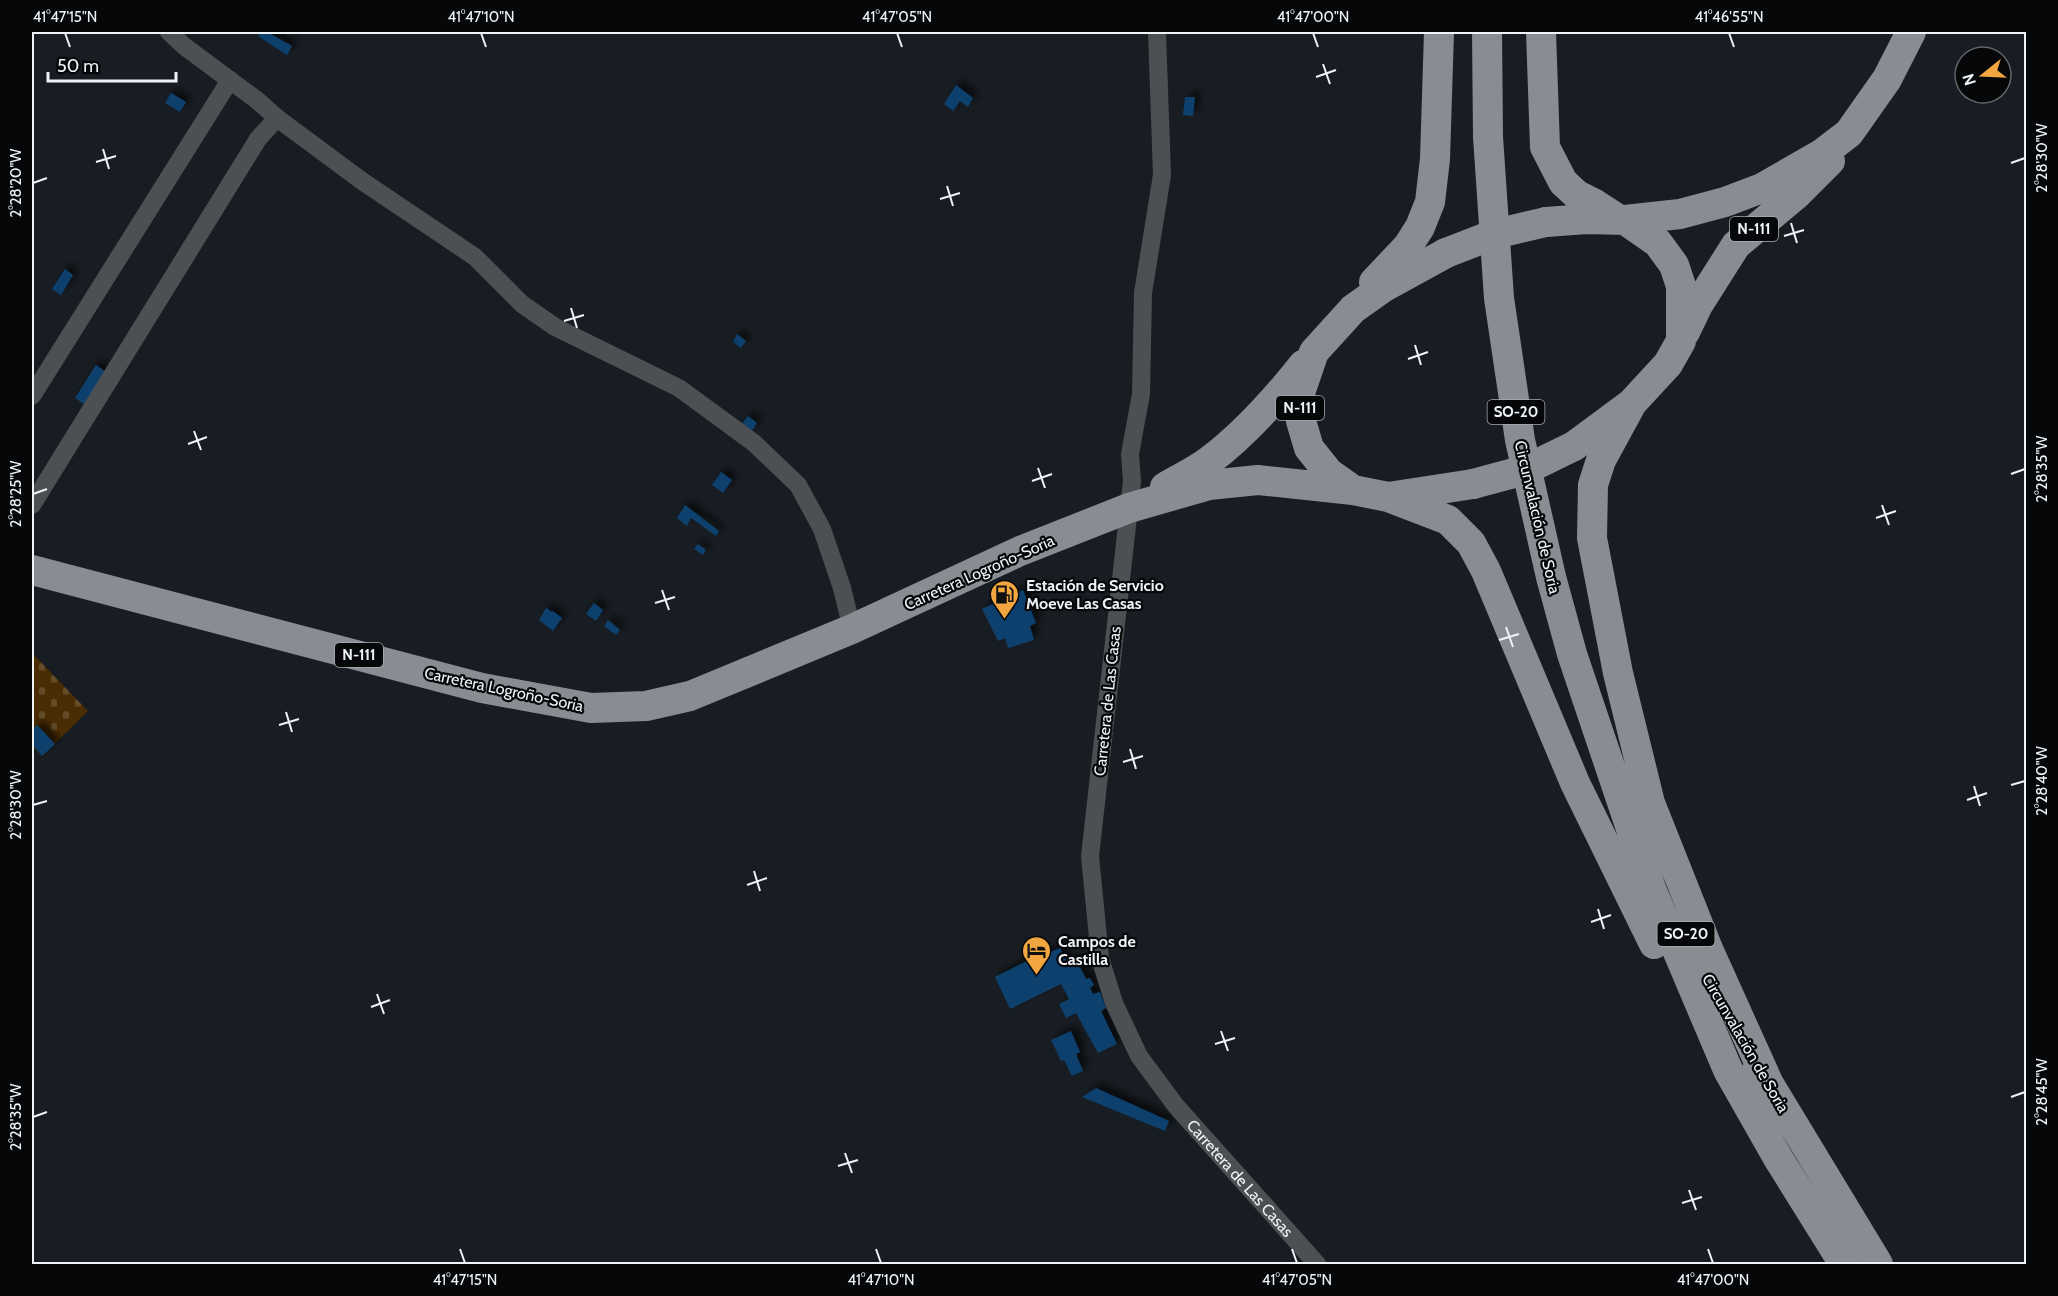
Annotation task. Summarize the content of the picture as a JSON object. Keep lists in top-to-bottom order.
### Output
{
  "streets": {
    "highway": [
      "N-111",
      "SO-20",
      "Circunvalación de Soria",
      "Carretera Logroño-Soria"
    ],
    "street": ["Carretera de Las Casas"]
  },
  "crossings": [
    ["N-111", "SO-20"],
    ["N-111", "Carretera Logroño-Soria"],
    ["SO-20", "Circunvalación de Soria"],
    ["Carretera Logroño-Soria", "Carretera de Las Casas"]
  ],
  "places": {
    "fuel station": ["Estación de Servicio Moeve Las Casas"],
    "hotel": ["Campos de Castilla"]
  },
  "scale_bar": "50 m",
  "north": "left",
  "coordinates": [
    "41°47'15\"N",
    "41°47'10\"N",
    "41°47'05\"N",
    "41°47'00\"N",
    "41°46'55\"N",
    "2°28'30\"W",
    "2°28'20\"W",
    "2°28'35\"W",
    "2°28'25\"W",
    "2°28'40\"W",
    "2°28'45\"W"
  ]
}
